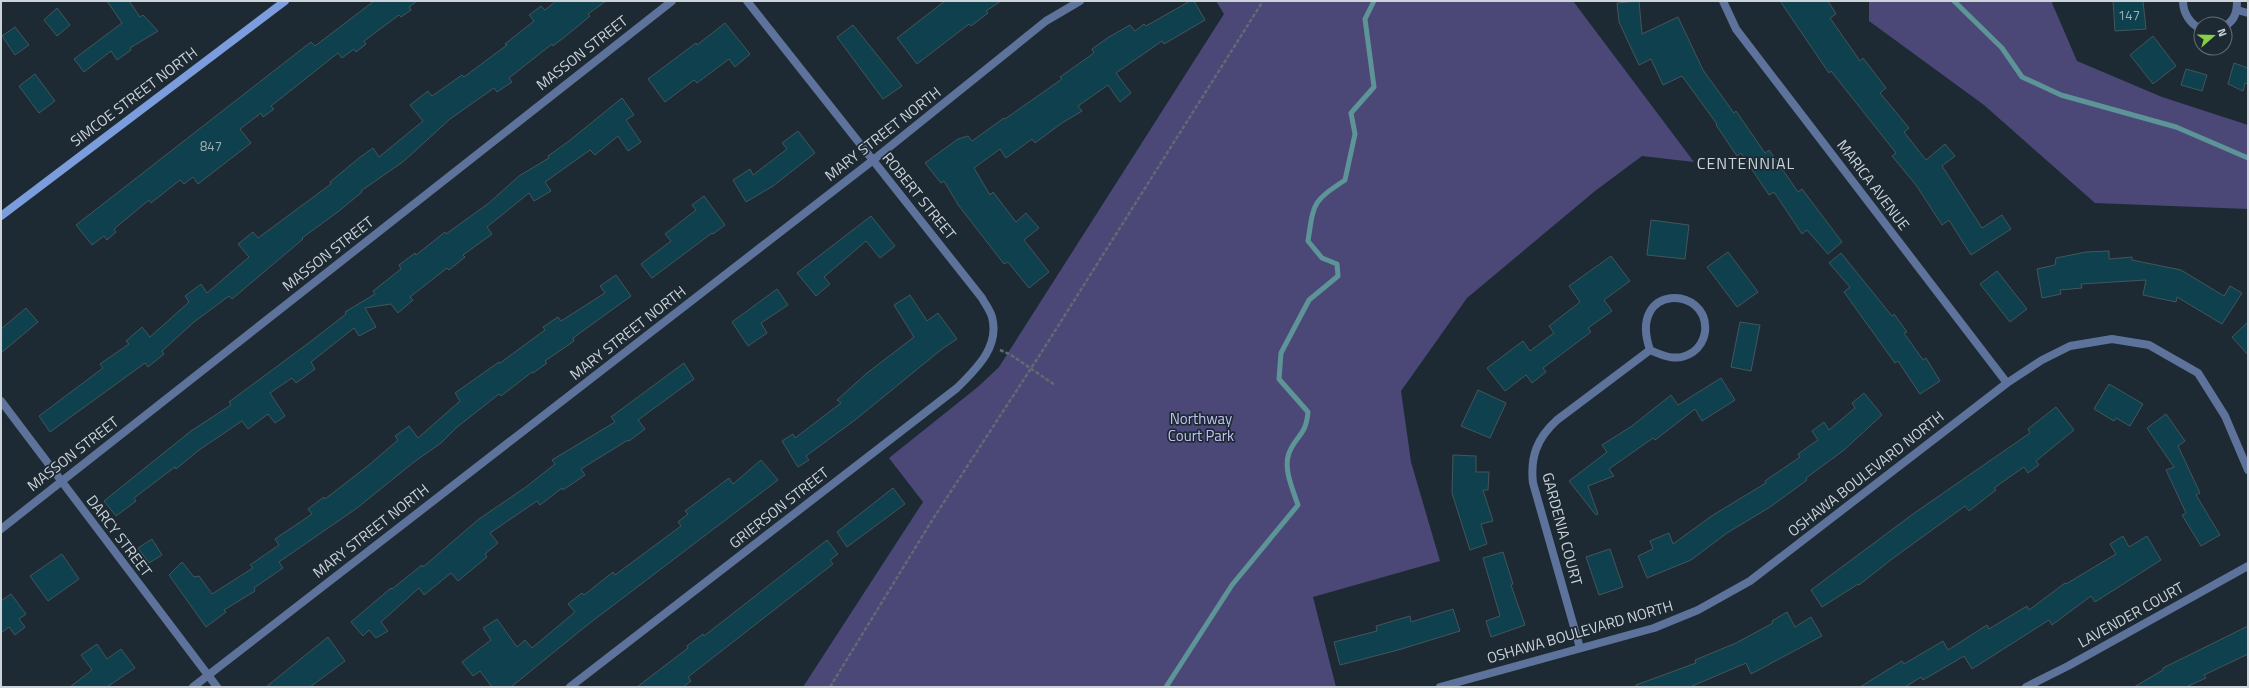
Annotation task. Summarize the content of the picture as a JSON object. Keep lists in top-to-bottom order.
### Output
{
  "streets": {
    "main road": ["SIMCOE STREET NORTH"],
    "street": [
      "MASSON STREET",
      "MARY STREET NORTH",
      "MARICA AVENUE",
      "ROBERT STREET",
      "OSHAWA BOULEVARD NORTH",
      "GRIERSON STREET",
      "GARDENIA COURT",
      "DARCY STREET",
      "LAVENDER COURT"
    ]
  },
  "crossings": [
    ["MASSON STREET", "DARCY STREET"],
    ["MARY STREET NORTH", "ROBERT STREET"],
    ["MARY STREET NORTH", "DARCY STREET"],
    ["MARICA AVENUE", "OSHAWA BOULEVARD NORTH"],
    ["ROBERT STREET", "GRIERSON STREET"],
    ["OSHAWA BOULEVARD NORTH", "GARDENIA COURT"]
  ],
  "districts": ["CENTENNIAL"],
  "parks": ["Northway Court Park"],
  "house_numbers": ["147", "847"],
  "north": "right"
}
